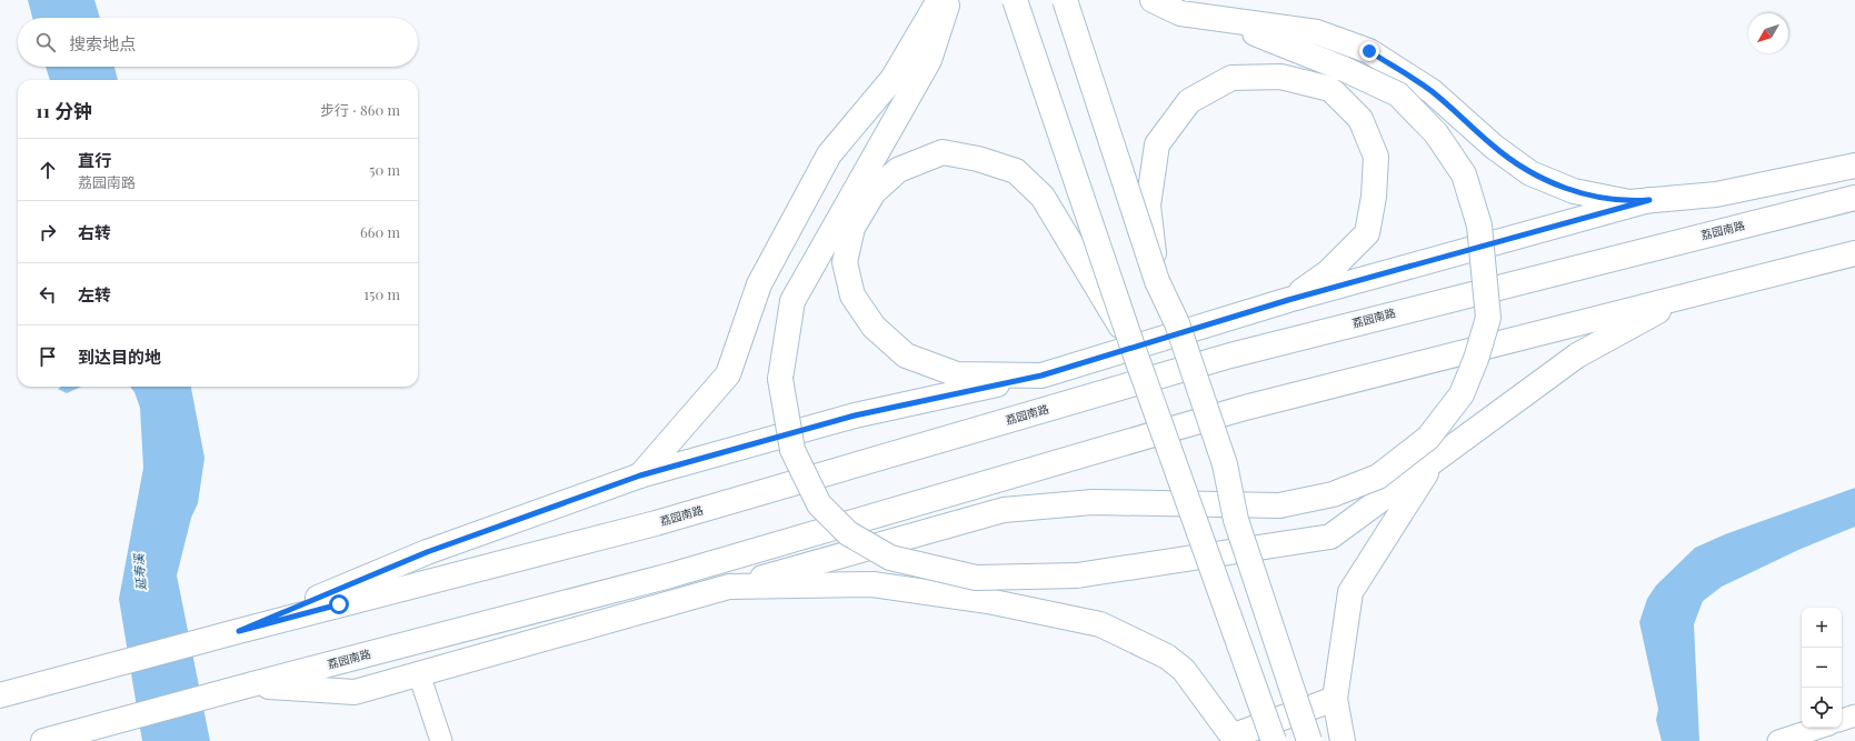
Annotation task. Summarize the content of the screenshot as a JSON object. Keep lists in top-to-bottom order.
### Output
{
  "streets": {
    "main road": ["荔园南路"]
  },
  "water": ["延寿溪"],
  "north": "bottom left",
  "page": {
    "search": "搜索地点",
    "heading": ["11 分钟", "步行 · 860 m"],
    "list": [
      ["直行", "荔园南路", "50 m"],
      ["右转", "660 m"],
      ["左转", "150 m"],
      "到达目的地"
    ],
    "map_buttons": ["+", "−"]
  }
}
